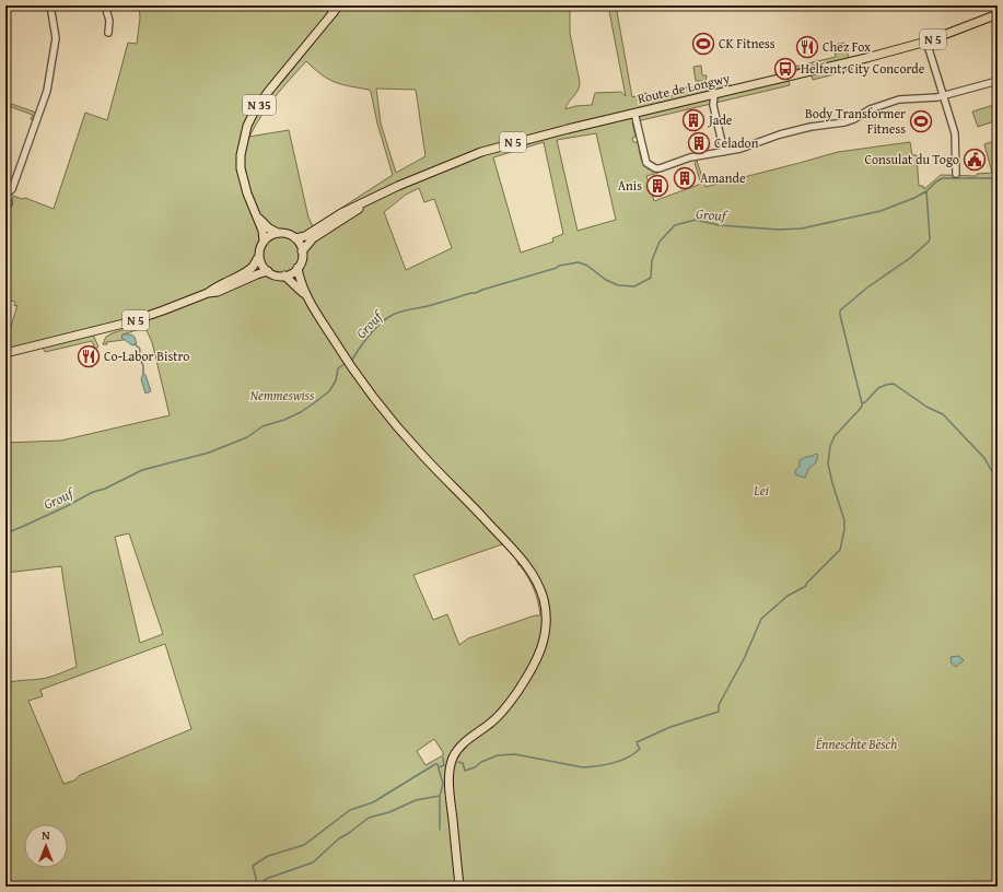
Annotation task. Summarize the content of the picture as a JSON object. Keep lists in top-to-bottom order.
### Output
{
  "streets": {
    "main road": ["N 5", "Route de Longwy", "N 35"]
  },
  "crossings": [
    ["N 5", "Route de Longwy"],
    ["N 5", "N 35"],
    ["Route de Longwy", "N 35"]
  ],
  "water": ["Grouf"],
  "parks": ["Nemmeswiss", "Lei", "Ënneschte Bësch"],
  "places": {
    "sports": ["CK Fitness", "Body Transformer Fitness"],
    "restaurant": ["Chez Fox", "Co-Labor Bistro"],
    "bus stop": ["Helfent, City Concorde"],
    "building": [
      "Jade",
      "Celadon",
      "Amande",
      "Anis"
    ],
    "public building": ["Consulat du Togo"]
  },
  "north": "top"
}
